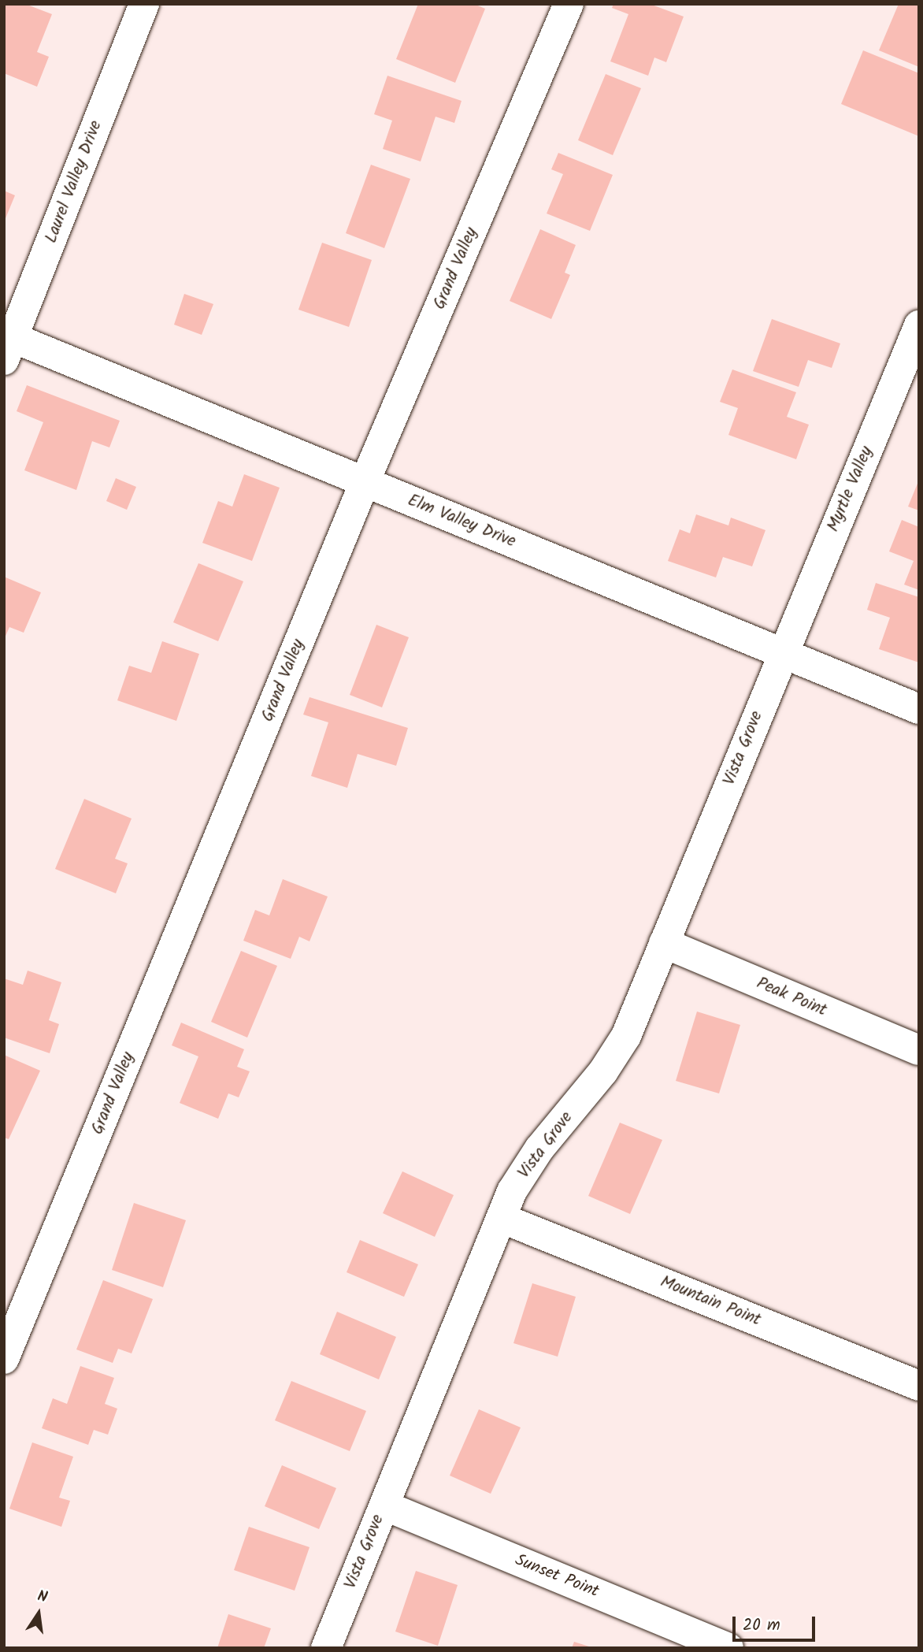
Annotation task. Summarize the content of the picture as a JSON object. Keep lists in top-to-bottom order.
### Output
{
  "streets": {
    "street": [
      "Laurel Valley Drive",
      "Grand Valley",
      "Myrtle Valley",
      "Elm Valley Drive",
      "Vista Grove",
      "Peak Point",
      "Mountain Point",
      "Sunset Point"
    ]
  },
  "crossings": [
    ["Laurel Valley Drive", "Elm Valley Drive"],
    ["Grand Valley", "Elm Valley Drive"],
    ["Myrtle Valley", "Elm Valley Drive"],
    ["Myrtle Valley", "Vista Grove"],
    ["Elm Valley Drive", "Vista Grove"],
    ["Vista Grove", "Peak Point"],
    ["Vista Grove", "Mountain Point"],
    ["Vista Grove", "Sunset Point"]
  ],
  "scale_bar": "20 m",
  "north": "top"
}
